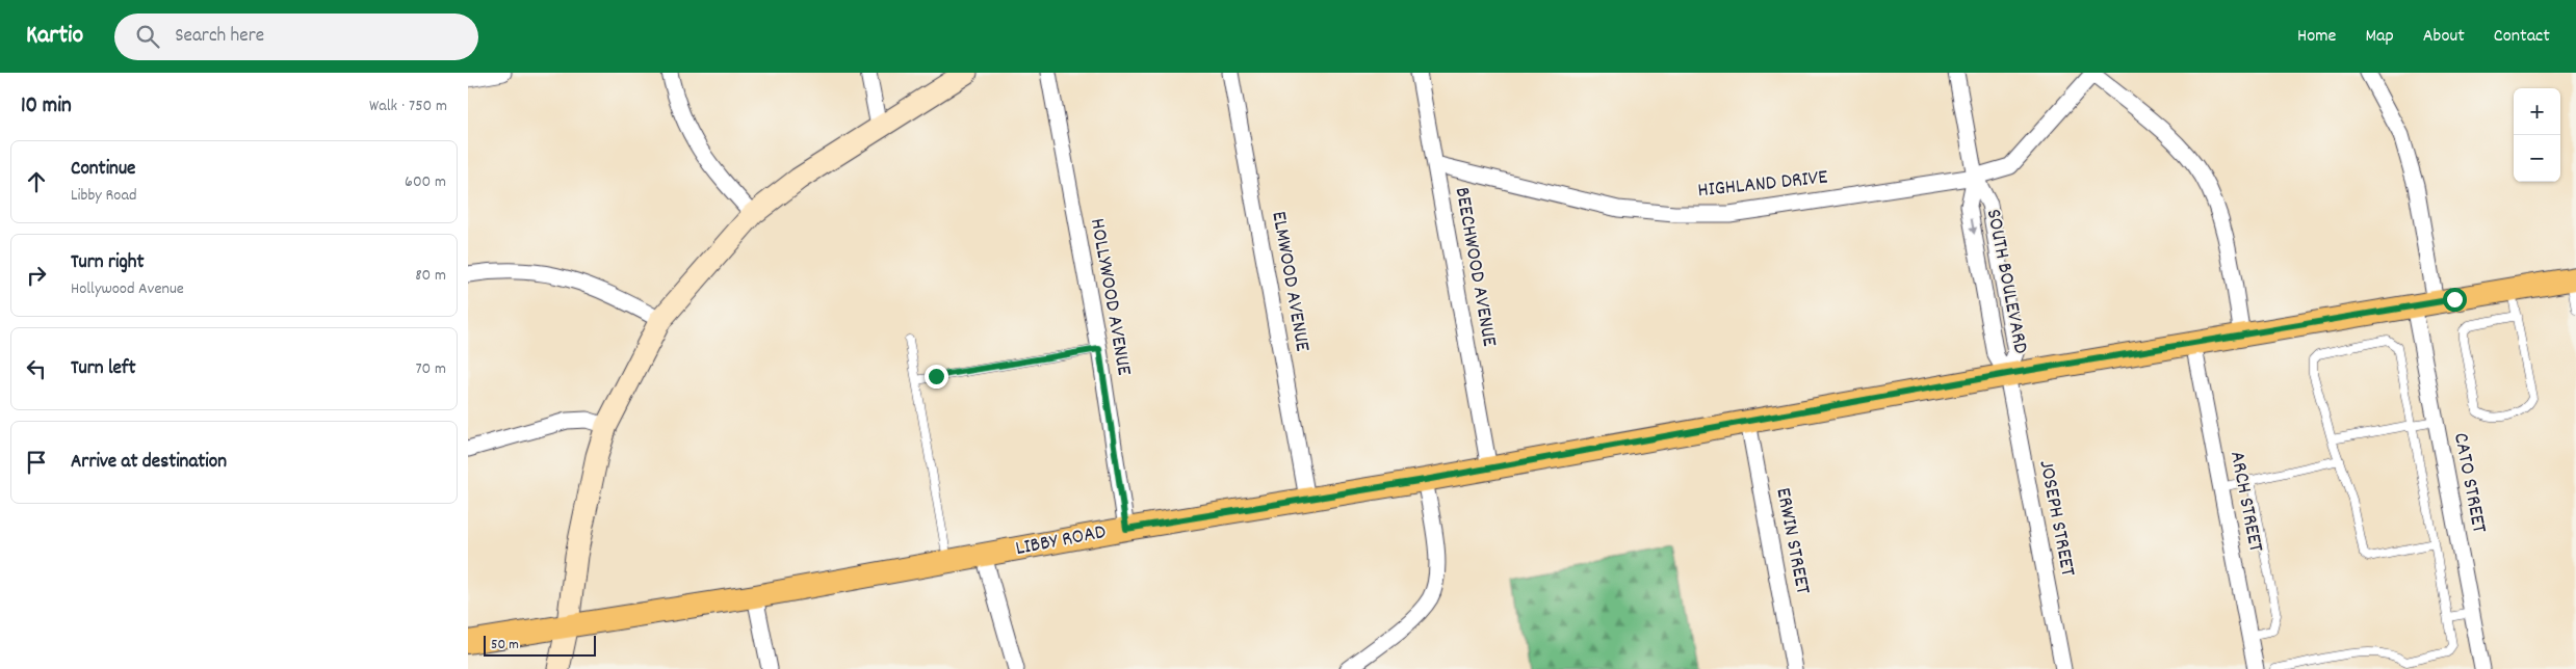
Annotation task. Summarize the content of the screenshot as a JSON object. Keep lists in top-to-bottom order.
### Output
{
  "streets": {
    "main road": ["LIBBY ROAD"],
    "street": [
      "HIGHLAND DRIVE",
      "BEECHWOOD AVENUE",
      "ELMWOOD AVENUE",
      "SOUTH BOULEVARD",
      "HOLLYWOOD AVENUE",
      "CATO STREET",
      "ARCH STREET",
      "JOSEPH STREET",
      "ERWIN STREET"
    ]
  },
  "crossings": [
    ["HIGHLAND DRIVE", "BEECHWOOD AVENUE"],
    ["HIGHLAND DRIVE", "SOUTH BOULEVARD"],
    ["BEECHWOOD AVENUE", "LIBBY ROAD"],
    ["ELMWOOD AVENUE", "LIBBY ROAD"],
    ["SOUTH BOULEVARD", "JOSEPH STREET"],
    ["SOUTH BOULEVARD", "LIBBY ROAD"],
    ["HOLLYWOOD AVENUE", "LIBBY ROAD"],
    ["CATO STREET", "LIBBY ROAD"],
    ["ARCH STREET", "LIBBY ROAD"],
    ["JOSEPH STREET", "LIBBY ROAD"],
    ["LIBBY ROAD", "ERWIN STREET"]
  ],
  "scale_bar": "50 m",
  "page": {
    "header": "Kartio",
    "search": "Search here",
    "nav": [
      "Home",
      "Map",
      "About",
      "Contact"
    ],
    "heading": ["10 min", "Walk · 750 m"],
    "map_buttons": ["+", "−"],
    "list": [
      ["Continue", "Libby Road", "600 m"],
      ["Turn right", "Hollywood Avenue", "80 m"],
      ["Turn left", "70 m"],
      "Arrive at destination"
    ],
    "scale": "50 m"
  }
}
